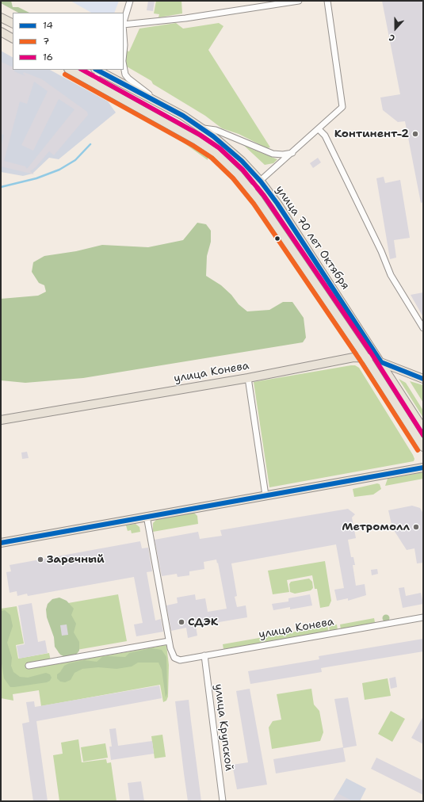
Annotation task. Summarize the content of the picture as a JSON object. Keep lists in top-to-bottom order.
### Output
{
  "streets": {
    "main road": ["улица 70 лет Октября", "улица Конева"],
    "street": ["улица Крупской"]
  },
  "crossings": [
    ["улица 70 лет Октября", "улица Конева"],
    ["улица Конева", "улица Крупской"]
  ],
  "places": [
    "Континент-2",
    "Метромолл",
    "Заречный",
    "СДЭК"
  ],
  "lines": ["transit line 14", "transit line 16", "transit line 7"],
  "legend": ["14", "7", "16"],
  "north": "bottom"
}
